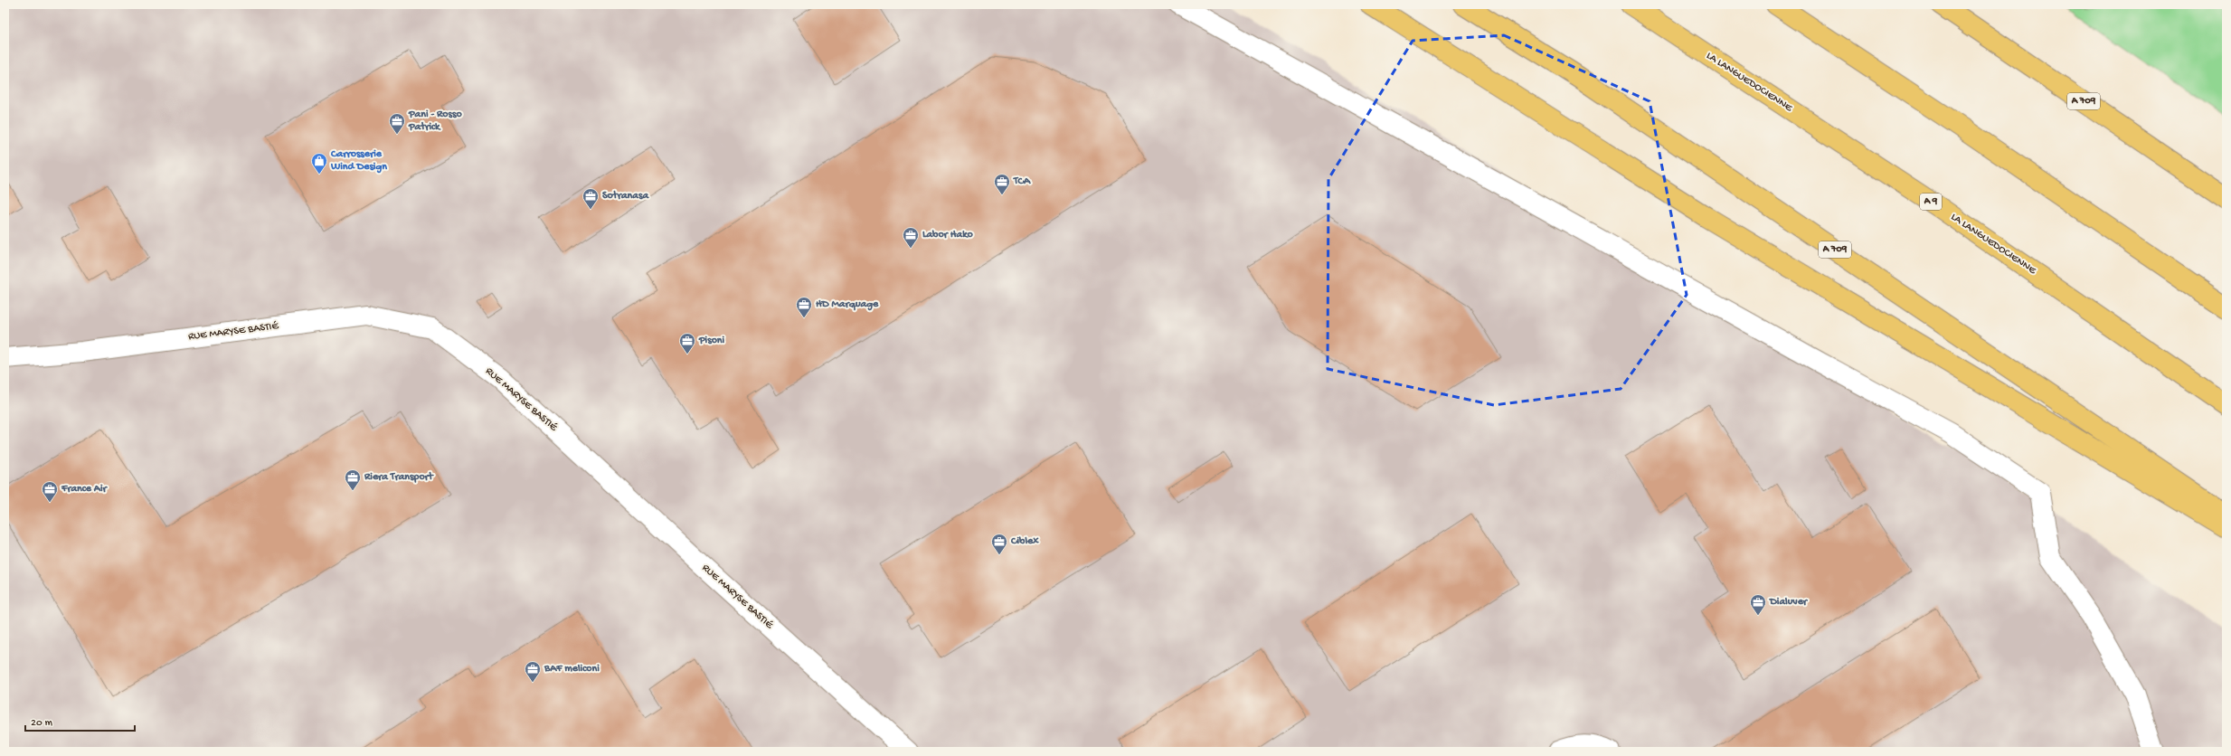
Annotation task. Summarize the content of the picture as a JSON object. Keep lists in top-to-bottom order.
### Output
{
  "streets": {
    "highway": ["LA LANGUEDOCIENNE", "A 709", "A 9"],
    "street": ["RUE MARYSE BASTIÉ"]
  },
  "places": {
    "office": [
      "Pani - Rosso Patrick",
      "TCA",
      "Sotranasa",
      "Labor Hako",
      "HD Marquage",
      "Pisoni",
      "Riera Transport",
      "France Air",
      "Ciblex",
      "Dialuver",
      "BAF meliconi"
    ],
    "shop": ["Carrosserie Wind Design"]
  },
  "scale_bar": "20 m"
}
